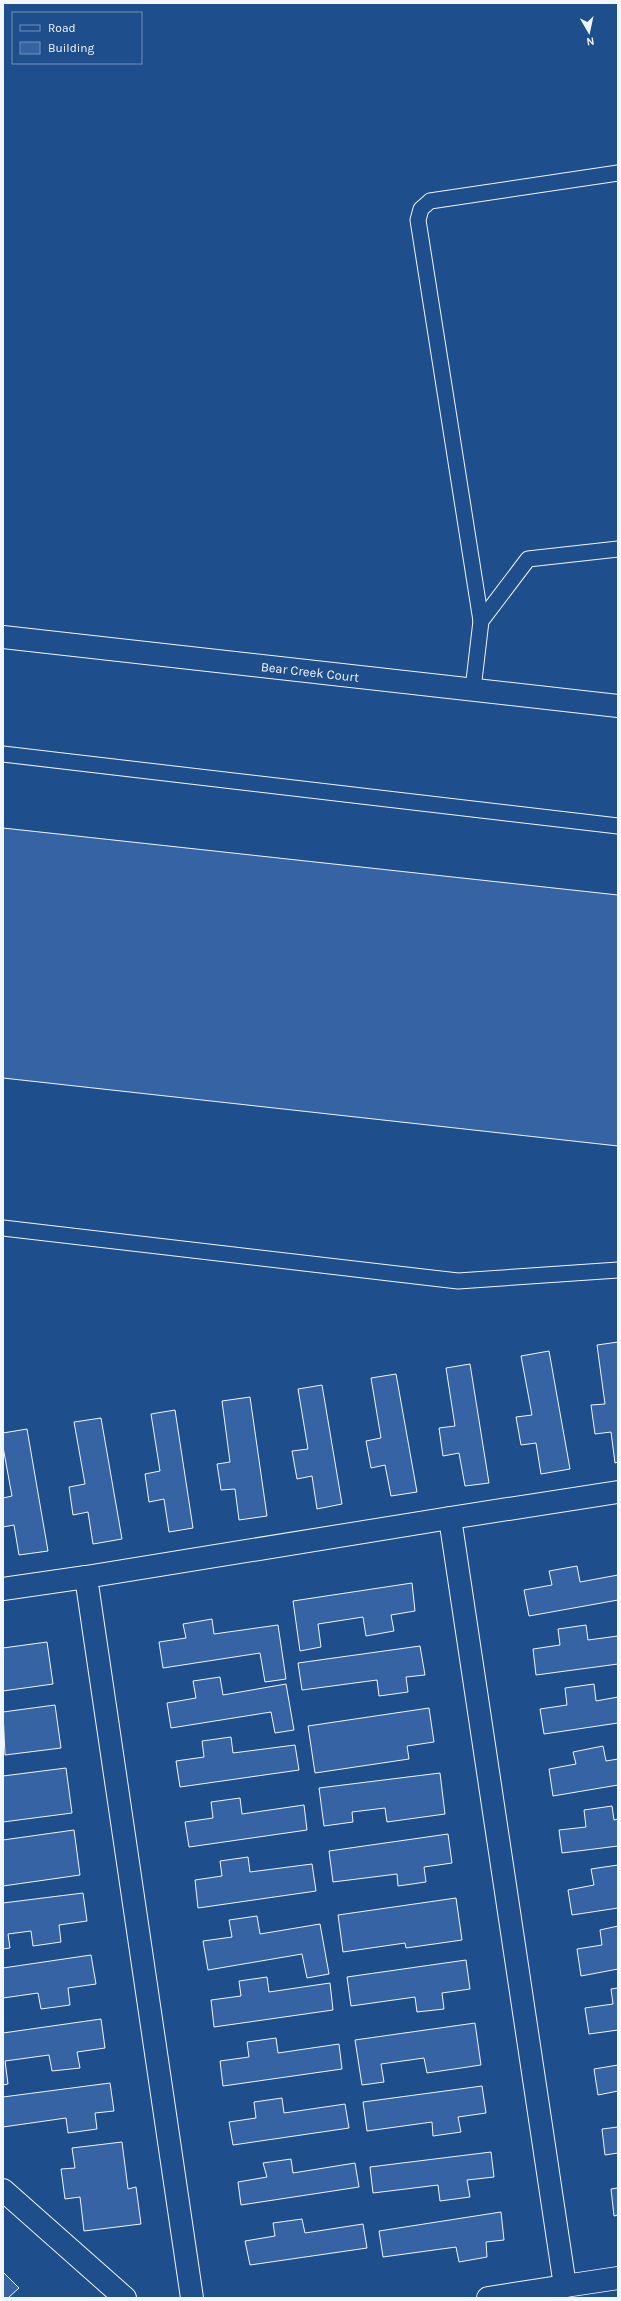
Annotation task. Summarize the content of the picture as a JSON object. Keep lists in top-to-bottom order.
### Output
{
  "streets": {
    "street": ["Bear Creek Court"]
  },
  "legend": ["Road", "Building"],
  "north": "bottom"
}
